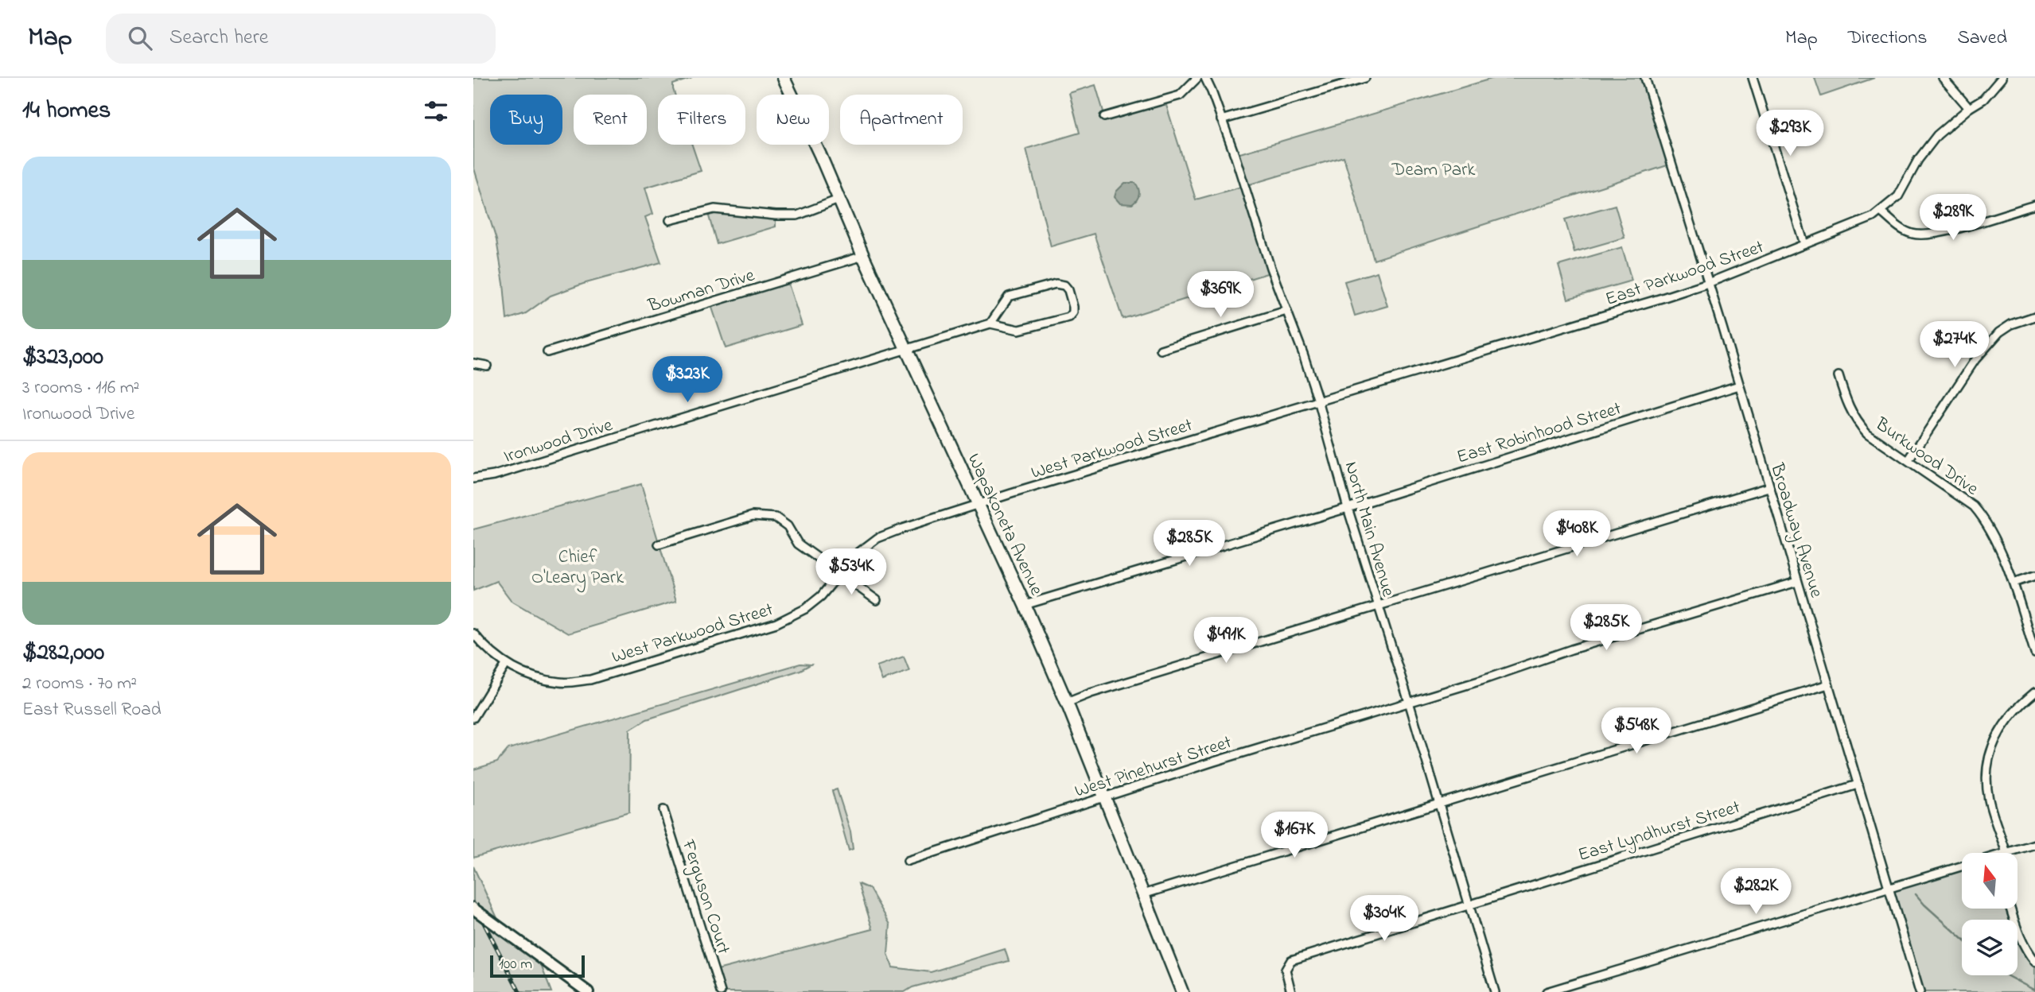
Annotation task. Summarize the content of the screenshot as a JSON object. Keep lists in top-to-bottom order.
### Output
{
  "streets": {
    "main road": ["Wapakoneta Avenue"],
    "street": [
      "East Parkwood Street",
      "Bowman Drive",
      "East Robinhood Street",
      "Ironwood Drive",
      "West Parkwood Street",
      "Burkwood Drive",
      "North Main Avenue",
      "Broadway Avenue",
      "West Pinehurst Street",
      "East Lyndhurst Street",
      "Ferguson Court"
    ]
  },
  "crossings": [
    ["East Parkwood Street", "West Parkwood Street"],
    ["East Parkwood Street", "North Main Avenue"],
    ["East Parkwood Street", "Broadway Avenue"],
    ["Bowman Drive", "Wapakoneta Avenue"],
    ["East Robinhood Street", "Wapakoneta Avenue"],
    ["East Robinhood Street", "North Main Avenue"],
    ["East Robinhood Street", "Broadway Avenue"],
    ["Ironwood Drive", "Wapakoneta Avenue"],
    ["West Parkwood Street", "Wapakoneta Avenue"],
    ["West Parkwood Street", "North Main Avenue"],
    ["Wapakoneta Avenue", "West Pinehurst Street"],
    ["North Main Avenue", "West Pinehurst Street"],
    ["North Main Avenue", "East Lyndhurst Street"],
    ["Broadway Avenue", "West Pinehurst Street"],
    ["Broadway Avenue", "East Lyndhurst Street"]
  ],
  "parks": ["Deam Park", "Chief O'Leary Park"],
  "scale_bar": "100 m",
  "north": "top",
  "page": {
    "header": "Map",
    "search": "Search here",
    "nav": ["Map", "Directions", "Saved"],
    "heading": "14 homes",
    "chip": [
      "Buy",
      "Rent",
      "Filters",
      "New",
      "Apartment"
    ],
    "price": [
      "$293K",
      "$289K",
      "$369K",
      "$274K",
      "$323K",
      "$408K",
      "$285K",
      "$534K",
      "$285K",
      "$491K",
      "$548K",
      "$167K",
      "$282K",
      "$304K"
    ],
    "list": [
      {
        "name": "$323,000",
        "note": "3 rooms · 116 m² · Ironwood Drive"
      },
      {
        "name": "$282,000",
        "note": "2 rooms · 70 m² · East Russell Road"
      }
    ],
    "scale": "100 m"
  }
}
